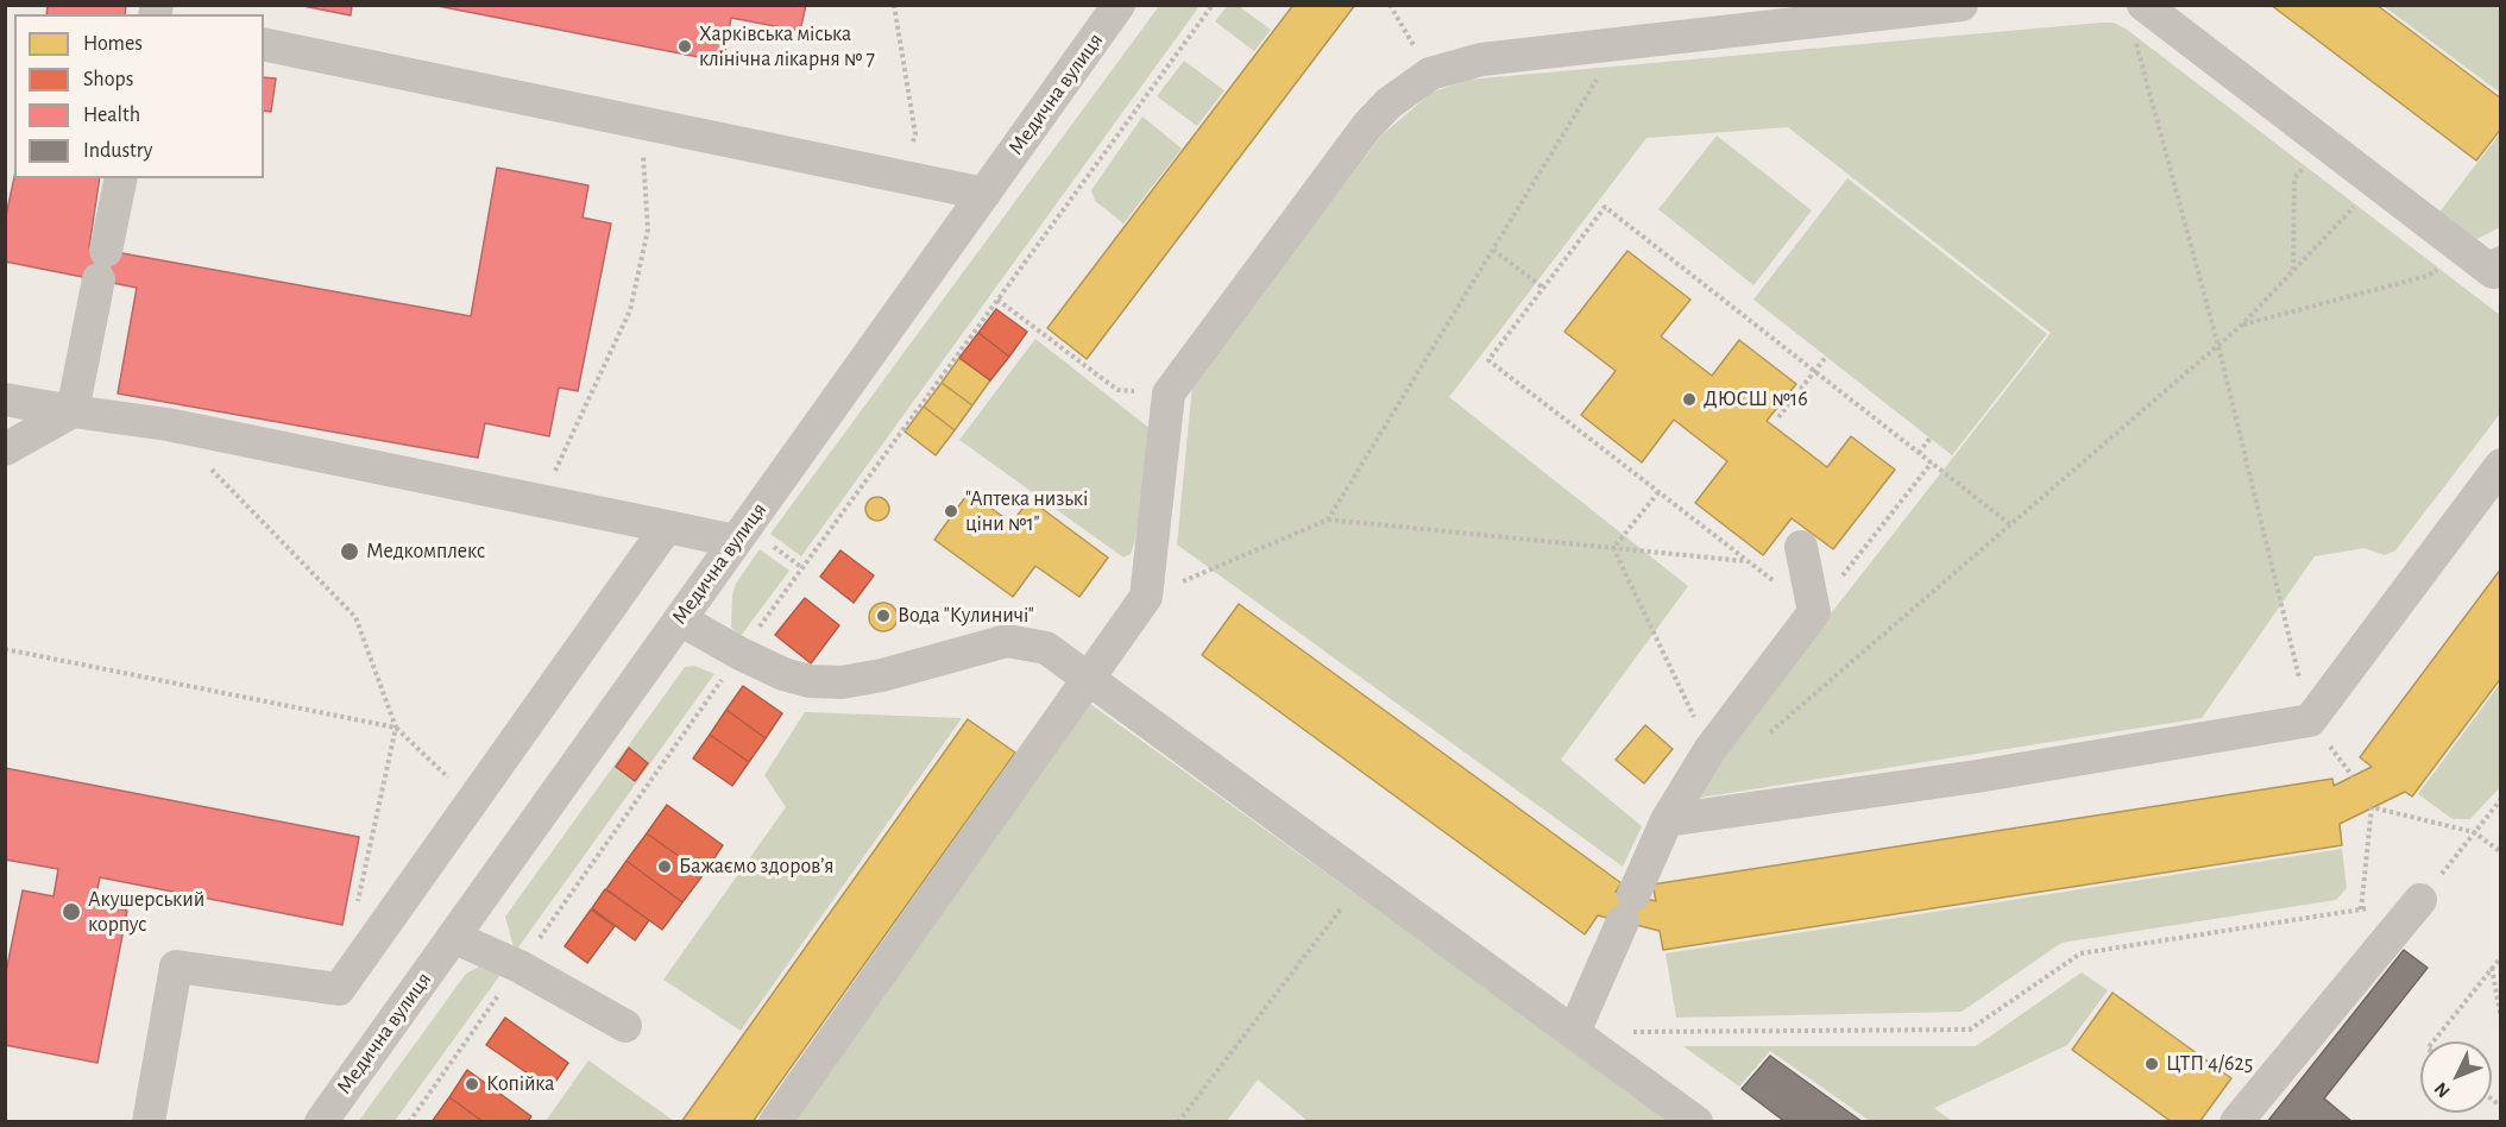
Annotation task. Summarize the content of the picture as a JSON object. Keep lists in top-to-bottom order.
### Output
{
  "streets": {
    "street": ["Медична вулиця"]
  },
  "places": [
    "Харківська міська клінічна лікарня № 7",
    "ДЮСШ №16",
    "\"Аптека низькі ціни №1\"",
    "Медкомплекс",
    "Вода \"Кулиничі\"",
    "Бажаємо здоровʼя",
    "Акушерський корпус",
    "ЦТП 4/625",
    "Копійка"
  ],
  "legend": [
    "Homes",
    "Shops",
    "Health",
    "Industry"
  ],
  "north": "bottom left"
}
